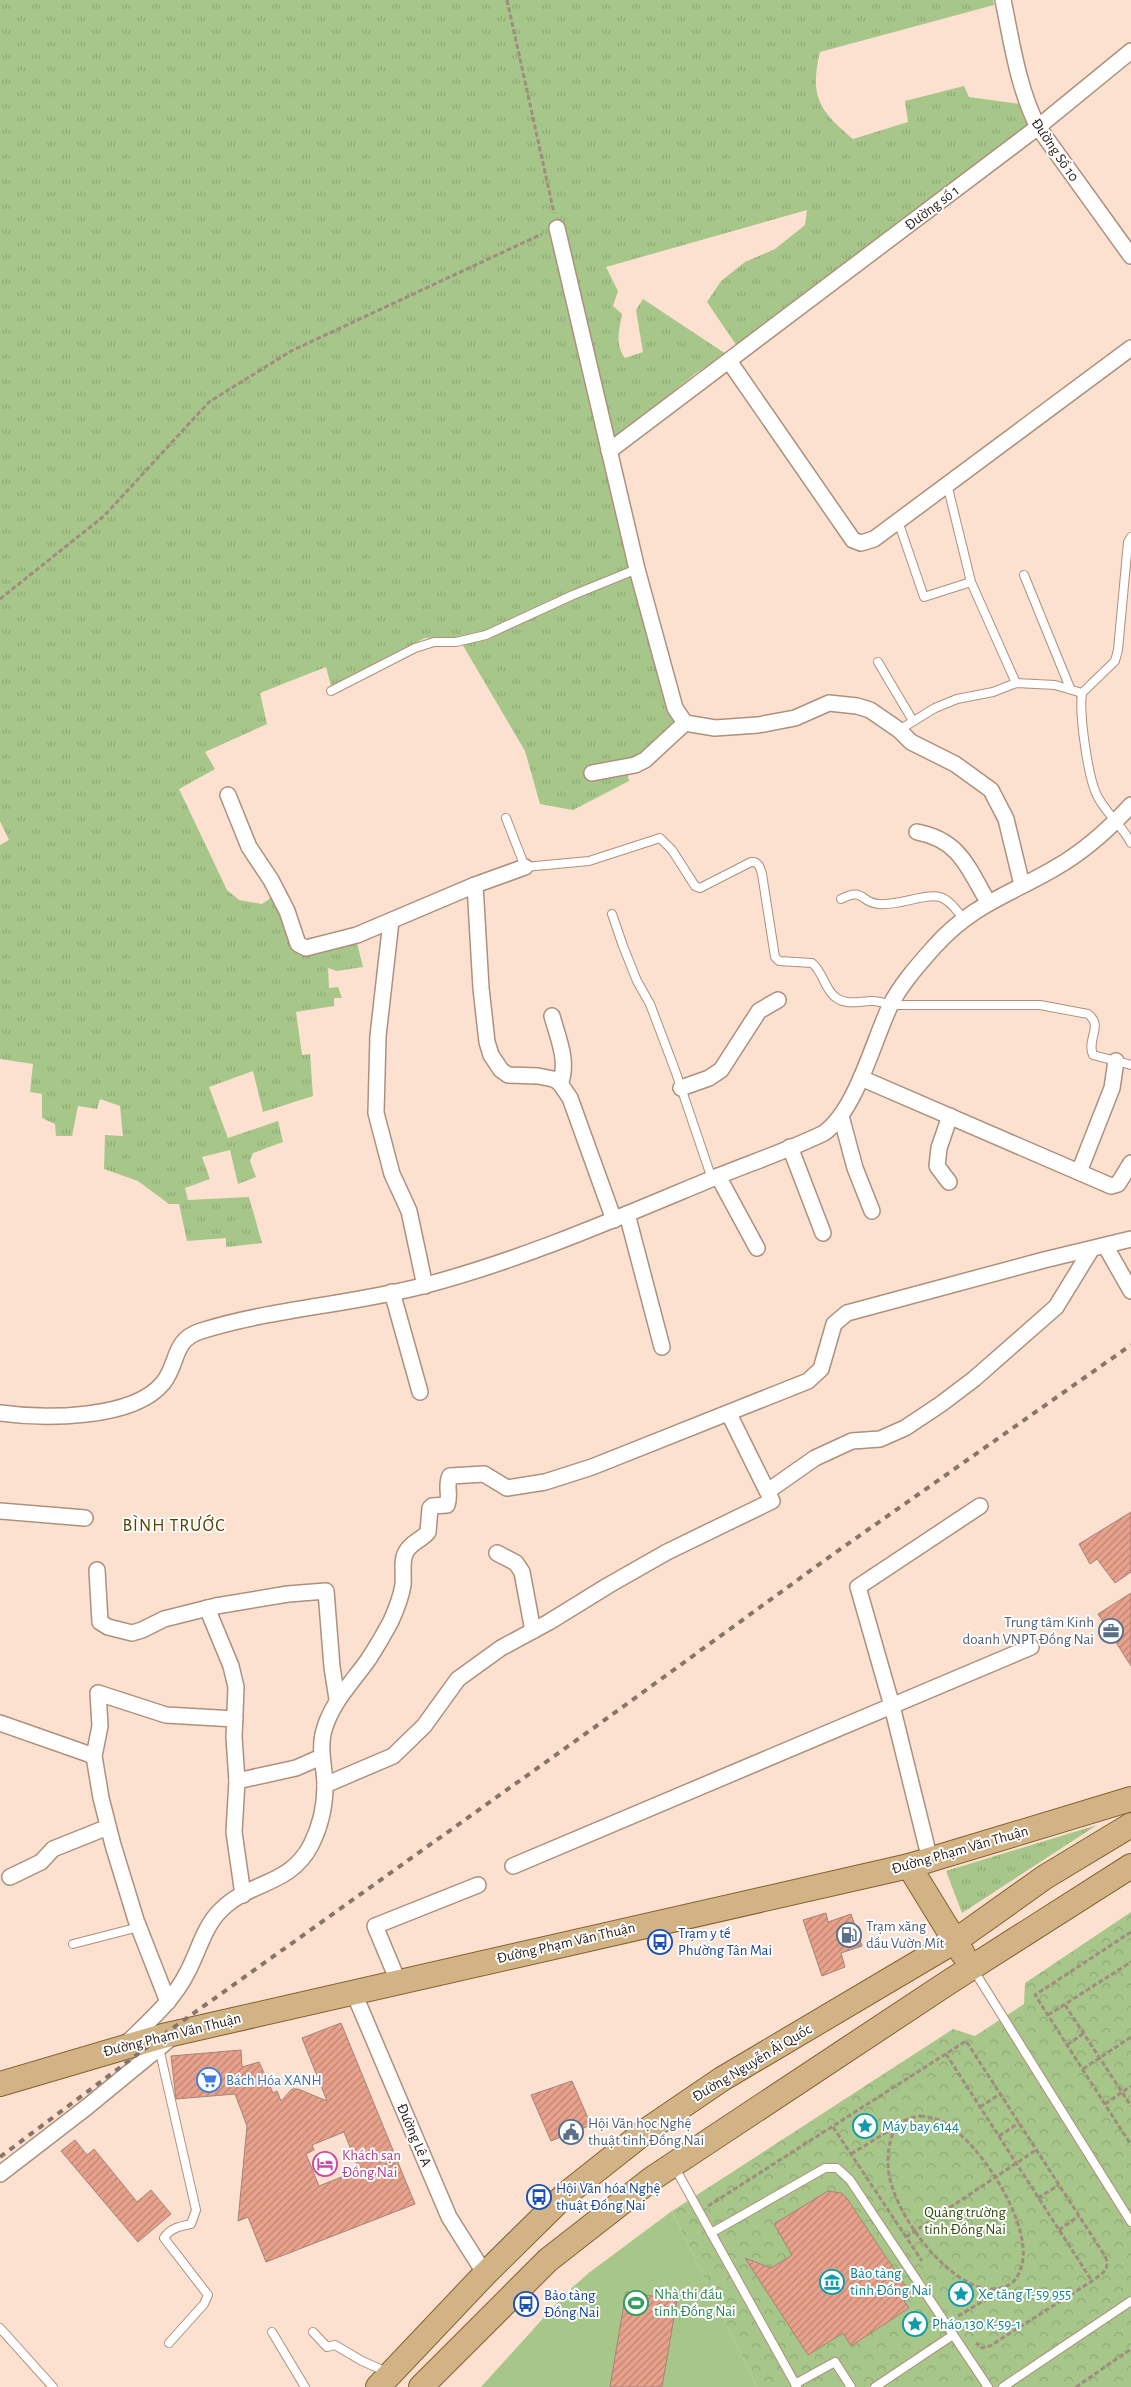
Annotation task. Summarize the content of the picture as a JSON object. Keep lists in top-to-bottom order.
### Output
{
  "streets": {
    "main road": ["Đường Phạm Văn Thuận", "Đường Nguyễn Ái Quốc"],
    "street": ["Đường Số 10", "Đường số 1", "Đường Lê A"]
  },
  "crossings": [
    ["Đường Số 10", "Đường số 1"],
    ["Đường Phạm Văn Thuận", "Đường Lê A"],
    ["Đường Nguyễn Ái Quốc", "Đường Lê A"]
  ],
  "districts": ["BÌNH TRƯỚC"],
  "parks": ["Quảng trường tỉnh Đồng Nai"],
  "places": {
    "office": ["Trung tâm Kinh doanh VNPT Đồng Nai"],
    "fuel station": ["Trạm xăng dầu Vườn Mít"],
    "bus stop": ["Trạm y tế Phường Tân Mai", "Hội Văn hóa Nghệ thuật Đồng Nai", "Bảo tàng Đồng Nai"],
    "supermarket": ["Bách Hóa XANH"],
    "place": ["Máy bay 6144", "Xe tăng T-59 955", "Pháo 130 K-59-1"],
    "public building": ["Hội Văn học Nghệ thuật tỉnh Đồng Nai"],
    "hotel": ["Khách sạn Đồng Nai"],
    "museum": ["Bảo tàng tỉnh Đồng Nai"],
    "sports": ["Nhà thi đấu tỉnh Đồng Nai"]
  }
}
